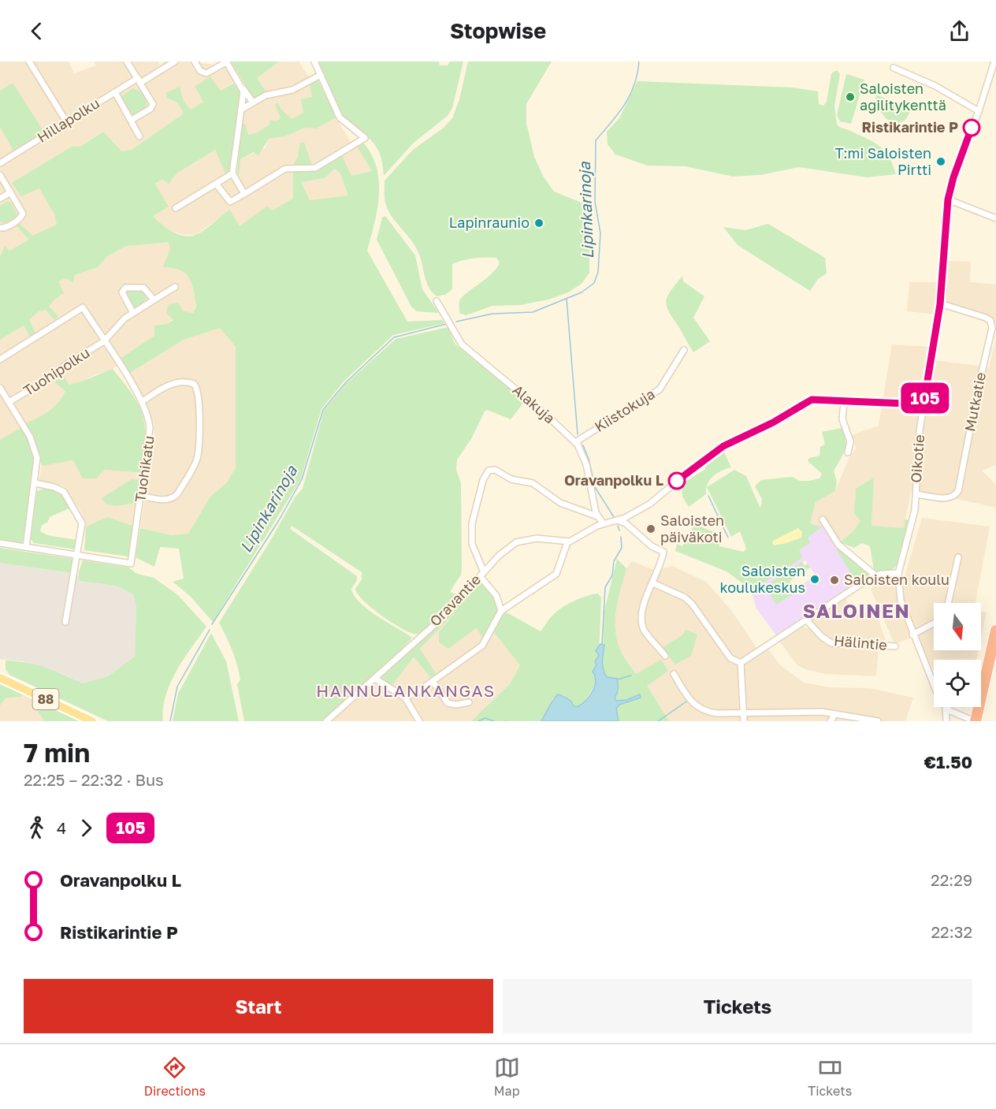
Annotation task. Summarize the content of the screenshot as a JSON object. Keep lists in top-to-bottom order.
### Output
{
  "streets": {
    "main road": ["88"],
    "street": [
      "Hillapolku",
      "Tuohipolku",
      "Mutkatie",
      "Alakuja",
      "Kiistokuja",
      "Oikotie",
      "Tuohikatu",
      "Oravantie",
      "Hälintie"
    ]
  },
  "crossings": [
    ["Tuohipolku", "Tuohikatu"],
    ["Mutkatie", "Oikotie"],
    ["Alakuja", "Kiistokuja"]
  ],
  "districts": ["SALOINEN", "HANNULANKANGAS"],
  "water": ["Lipinkarinoja"],
  "places": [
    "Saloisten agilitykenttä",
    "Ristikarintie P",
    "T:mi Saloisten Pirtti",
    "Lapinraunio",
    "Oravanpolku L",
    "Saloisten päiväkoti",
    "Saloisten koulukeskus",
    "Saloisten koulu"
  ],
  "lines": ["bus line 105"],
  "north": "bottom",
  "page": {
    "header": "Stopwise",
    "on_map": "105",
    "heading": ["7 min", "22:25 – 22:32 · Bus", "€1.50"],
    "legs": ["4", "105"],
    "list": [
      {
        "name": "Oravanpolku L",
        "value": "22:29"
      },
      {
        "name": "Ristikarintie P",
        "value": "22:32"
      }
    ],
    "buttons": ["Start", "Tickets"],
    "tabs": ["Directions", "Map", "Tickets"]
  }
}
